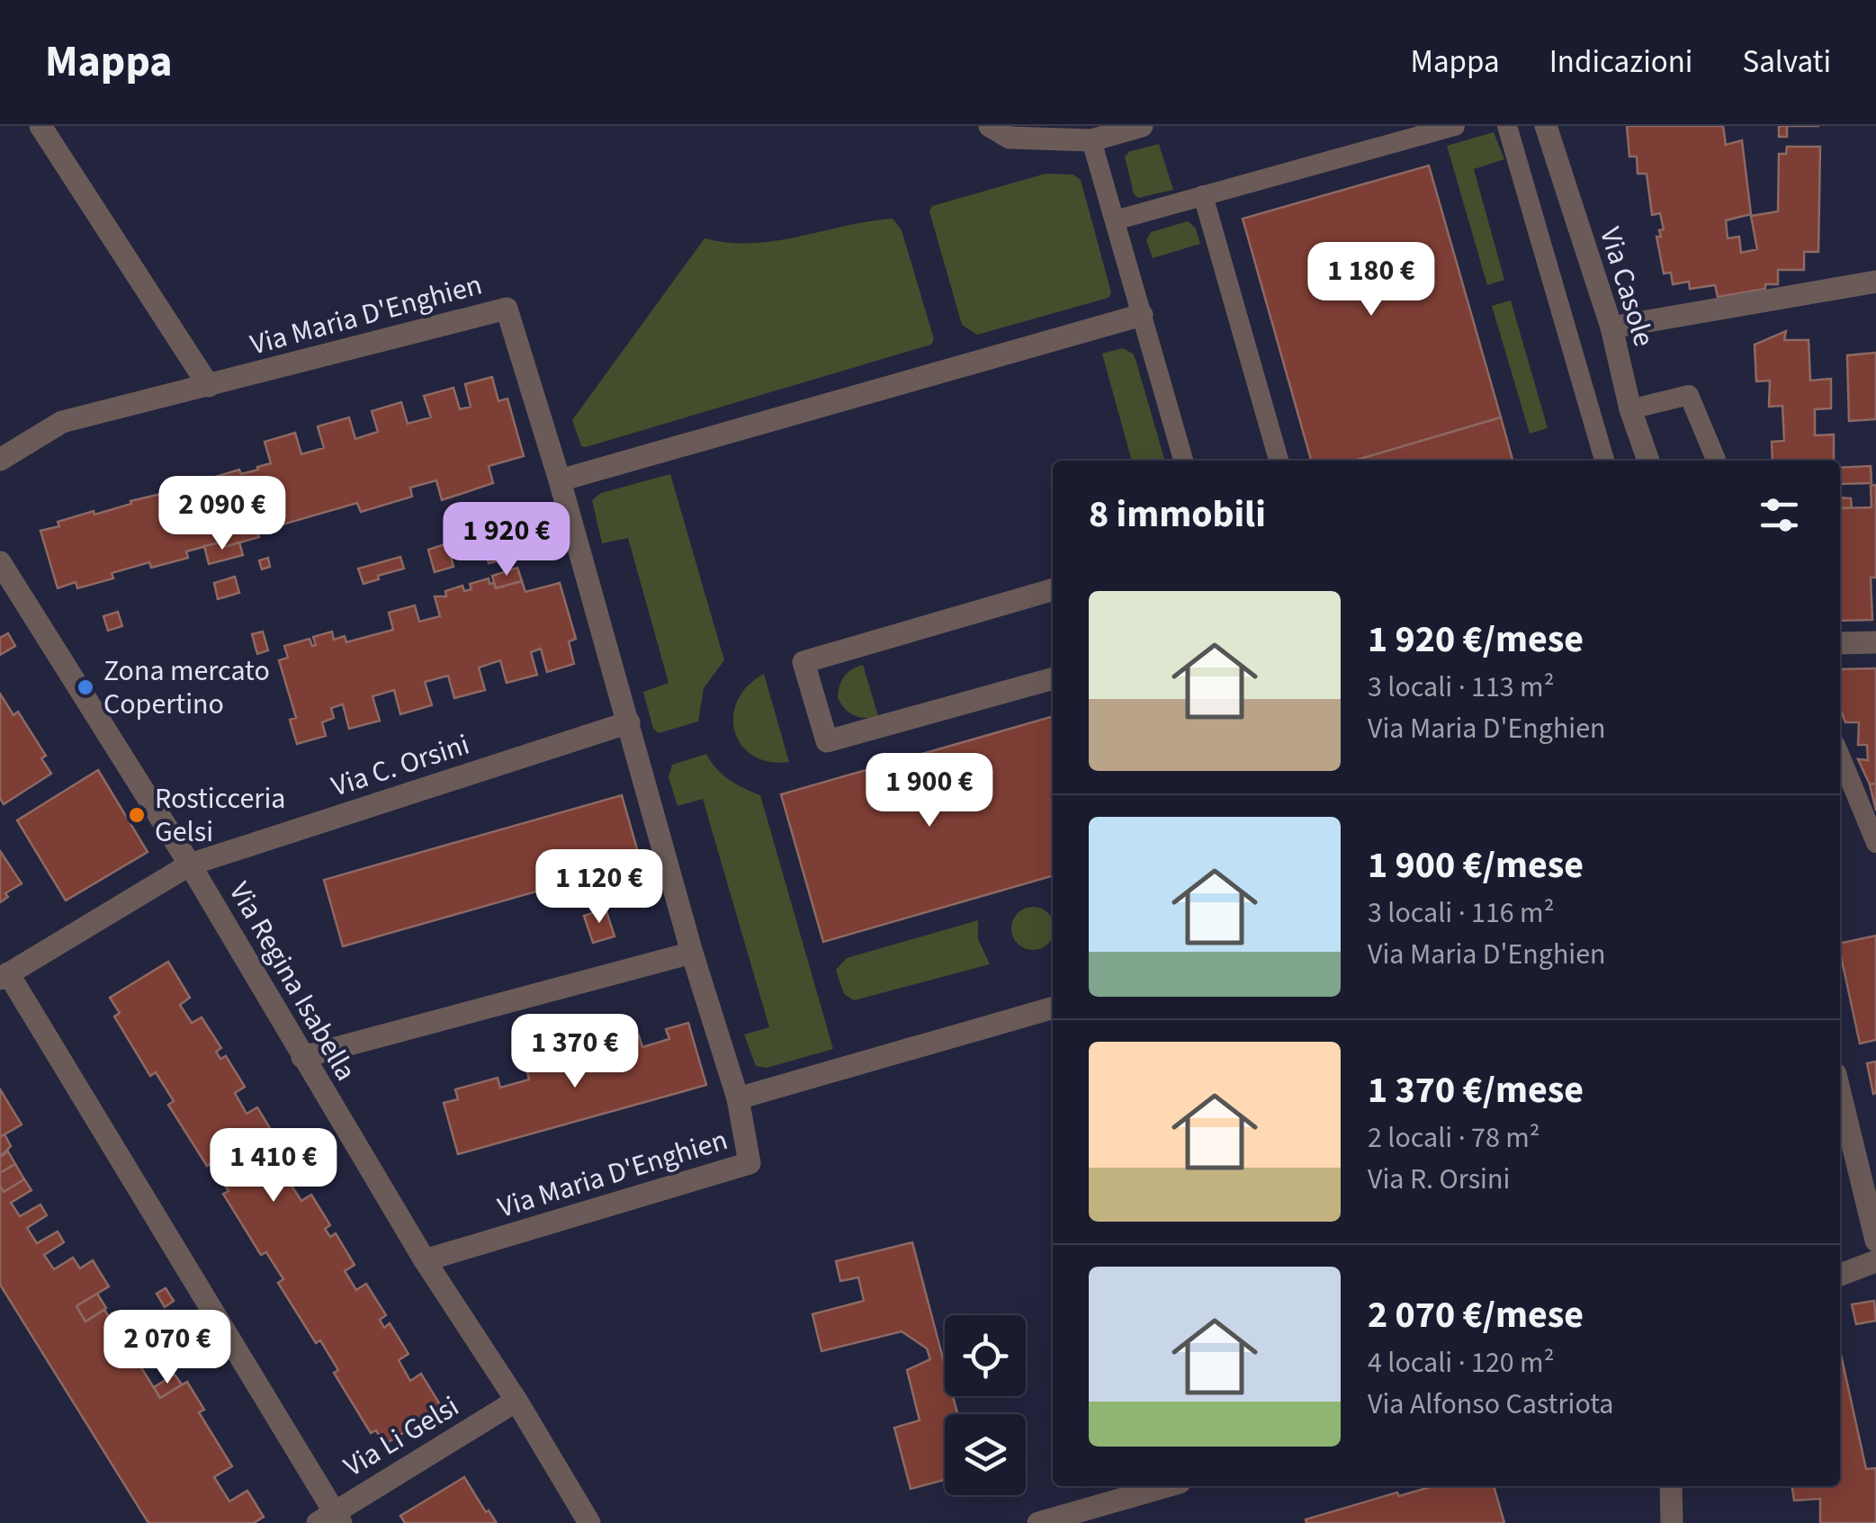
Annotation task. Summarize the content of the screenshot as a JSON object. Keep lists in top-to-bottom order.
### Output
{
  "streets": {
    "street": [
      "Via Casole",
      "Via Maria D'Enghien",
      "Via C. Orsini",
      "Via Regina Isabella",
      "Via Li Gelsi"
    ]
  },
  "crossings": [
    ["Via Maria D'Enghien", "Via C. Orsini"],
    ["Via Maria D'Enghien", "Via Regina Isabella"],
    ["Via C. Orsini", "Via Regina Isabella"],
    ["Via Regina Isabella", "Via Li Gelsi"]
  ],
  "places": ["Zona mercato Copertino", "Rosticceria Gelsi"],
  "page": {
    "header": "Mappa",
    "nav": ["Mappa", "Indicazioni", "Salvati"],
    "price": [
      "1 180 €",
      "2 090 €",
      "1 920 €",
      "1 900 €",
      "1 120 €",
      "1 370 €",
      "1 410 €",
      "2 070 €"
    ],
    "heading": "8 immobili",
    "list": [
      {
        "name": "1 920 €/mese",
        "note": "3 locali · 113 m² · Via Maria D'Enghien"
      },
      {
        "name": "1 900 €/mese",
        "note": "3 locali · 116 m² · Via Maria D'Enghien"
      },
      {
        "name": "1 370 €/mese",
        "note": "2 locali · 78 m² · Via R. Orsini"
      },
      {
        "name": "2 070 €/mese",
        "note": "4 locali · 120 m² · Via Alfonso Castriota"
      }
    ]
  }
}
